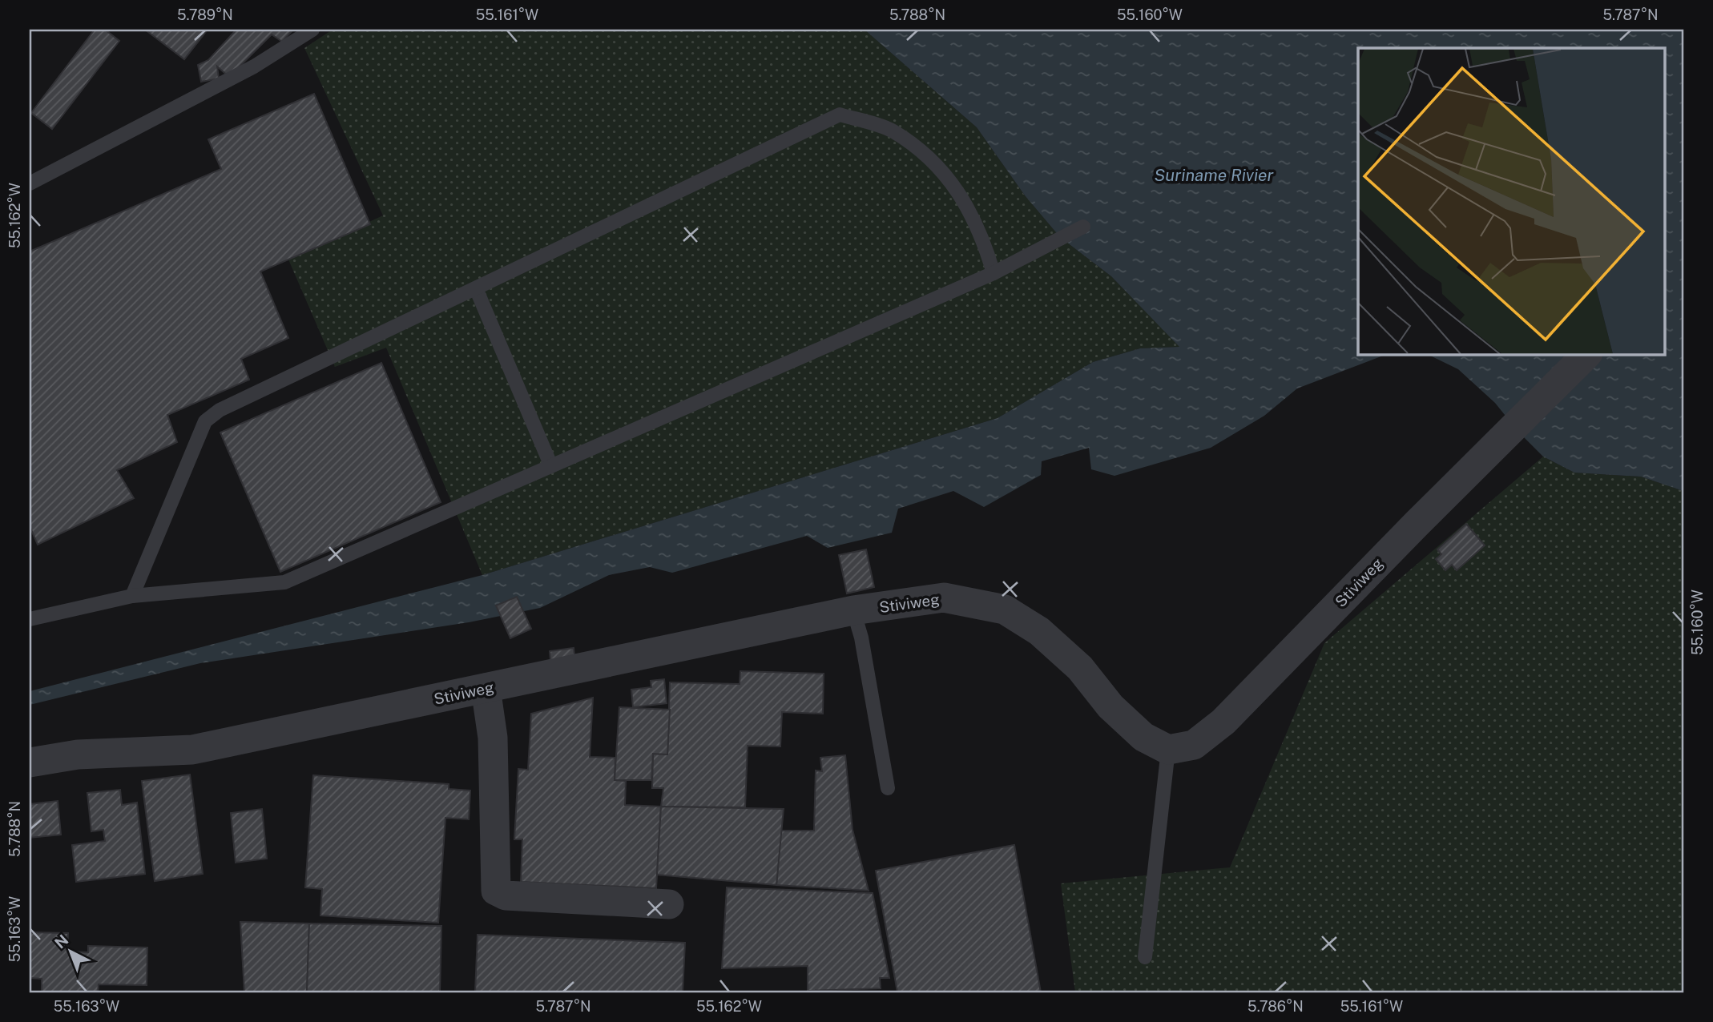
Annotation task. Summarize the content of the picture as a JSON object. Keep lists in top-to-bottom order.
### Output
{
  "streets": {
    "street": ["Stiviweg"]
  },
  "water": ["Suriname Rivier"],
  "north": "top left",
  "coordinates": [
    "5.789°N",
    "55.161°W",
    "5.788°N",
    "55.160°W",
    "5.787°N",
    "55.162°W",
    "55.163°W",
    "5.786°N"
  ]
}
